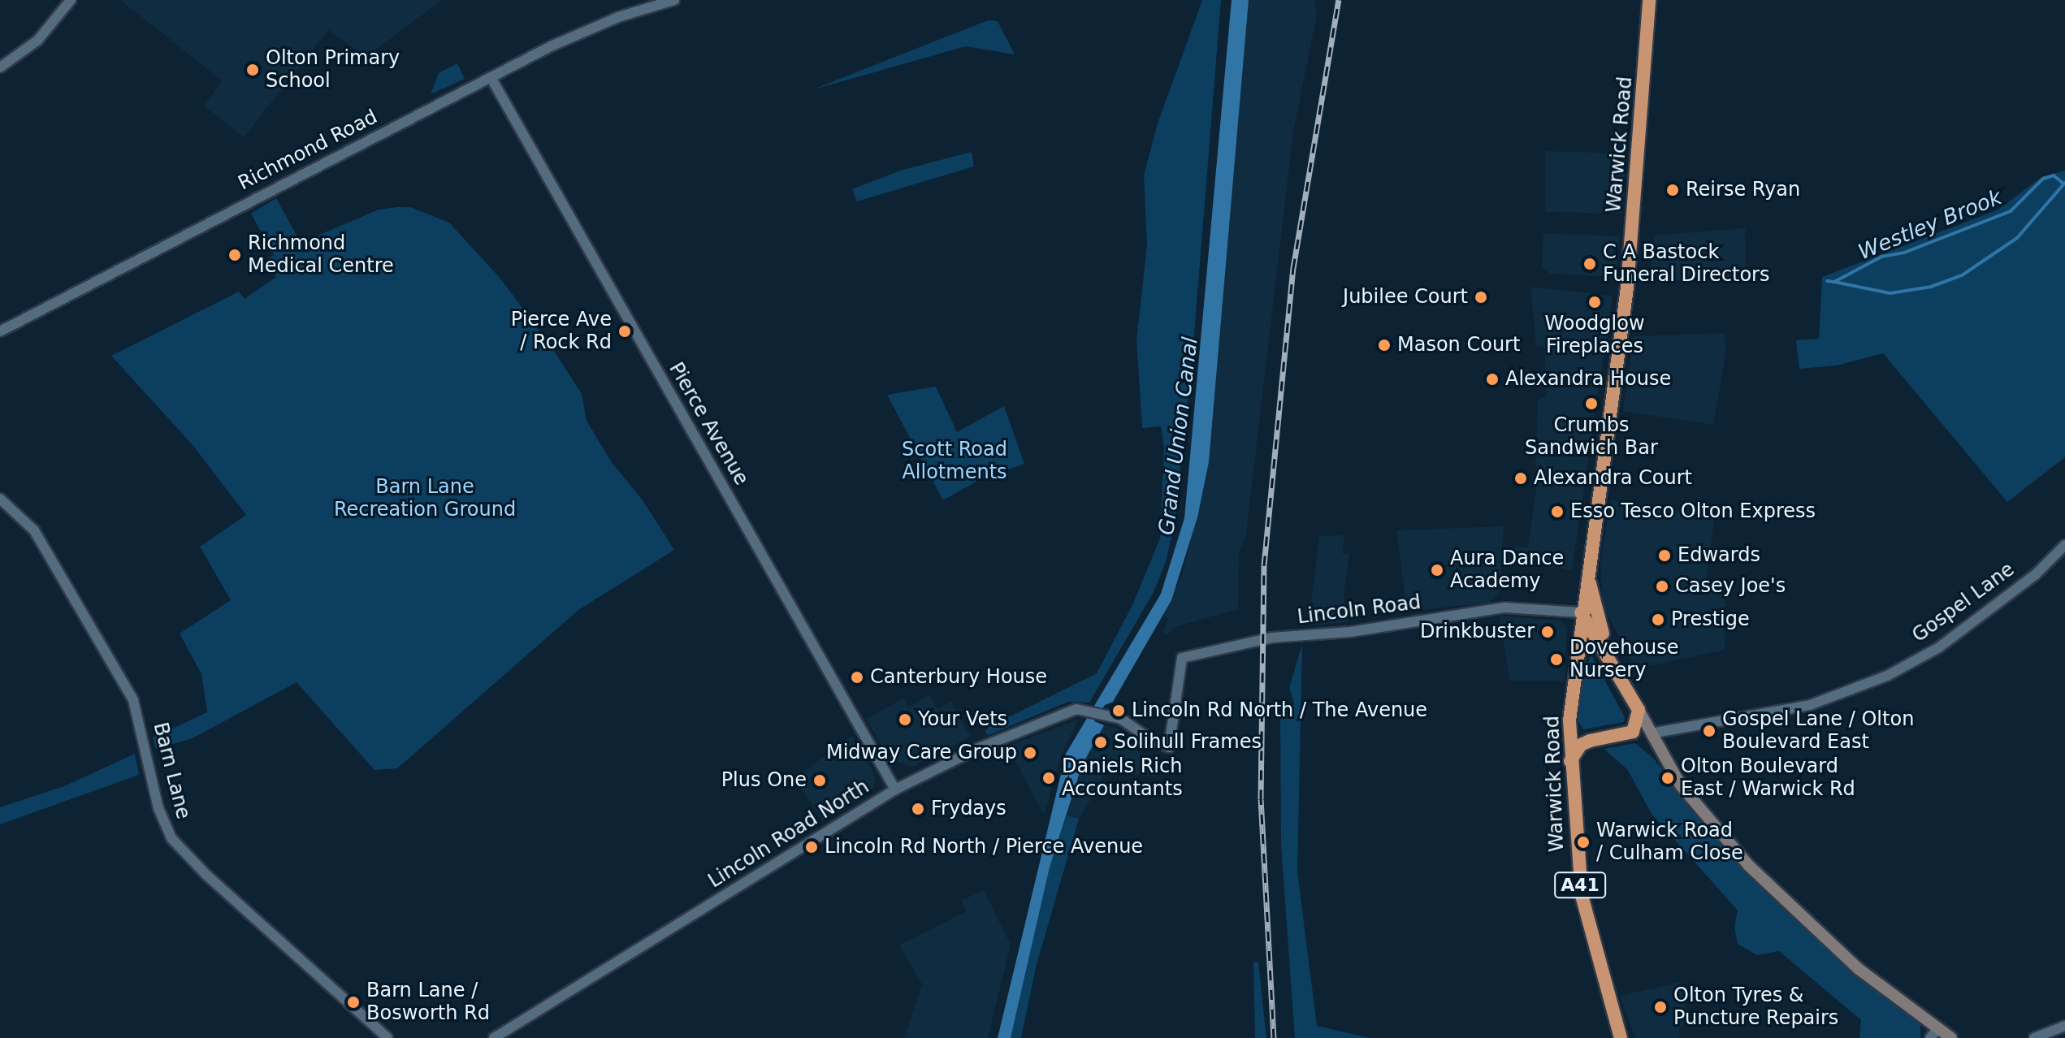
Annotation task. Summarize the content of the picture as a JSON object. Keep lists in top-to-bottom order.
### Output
{
  "streets": {
    "highway": ["Warwick Road", "A41"],
    "street": [
      "Richmond Road",
      "Pierce Avenue",
      "Gospel Lane",
      "Lincoln Road",
      "Barn Lane",
      "Lincoln Road North"
    ]
  },
  "crossings": [
    ["Warwick Road", "Lincoln Road"],
    ["Warwick Road", "A41"],
    ["Richmond Road", "Pierce Avenue"],
    ["Pierce Avenue", "Lincoln Road North"],
    ["Lincoln Road", "Lincoln Road North"],
    ["Lincoln Road", "A41"]
  ],
  "water": ["Westley Brook", "Grand Union Canal"],
  "parks": ["Scott Road Allotments", "Barn Lane Recreation Ground"],
  "places": [
    "Olton Primary School",
    "Reirse Ryan",
    "Richmond Medical Centre",
    "C A Bastock Funeral Directors",
    "Jubilee Court",
    "Woodglow Fireplaces",
    "Pierce Ave / Rock Rd",
    "Mason Court",
    "Alexandra House",
    "Crumbs Sandwich Bar",
    "Alexandra Court",
    "Esso Tesco Olton Express",
    "Edwards",
    "Aura Dance Academy",
    "Casey Joe's",
    "Prestige",
    "Drinkbuster",
    "Dovehouse Nursery",
    "Canterbury House",
    "Lincoln Rd North / The Avenue",
    "Your Vets",
    "Gospel Lane / Olton Boulevard East",
    "Solihull Frames",
    "Midway Care Group",
    "Daniels Rich Accountants",
    "Olton Boulevard East / Warwick Rd",
    "Plus One",
    "Frydays",
    "Warwick Road / Culham Close",
    "Lincoln Rd North / Pierce Avenue",
    "Barn Lane / Bosworth Rd",
    "Olton Tyres & Puncture Repairs"
  ]
}
